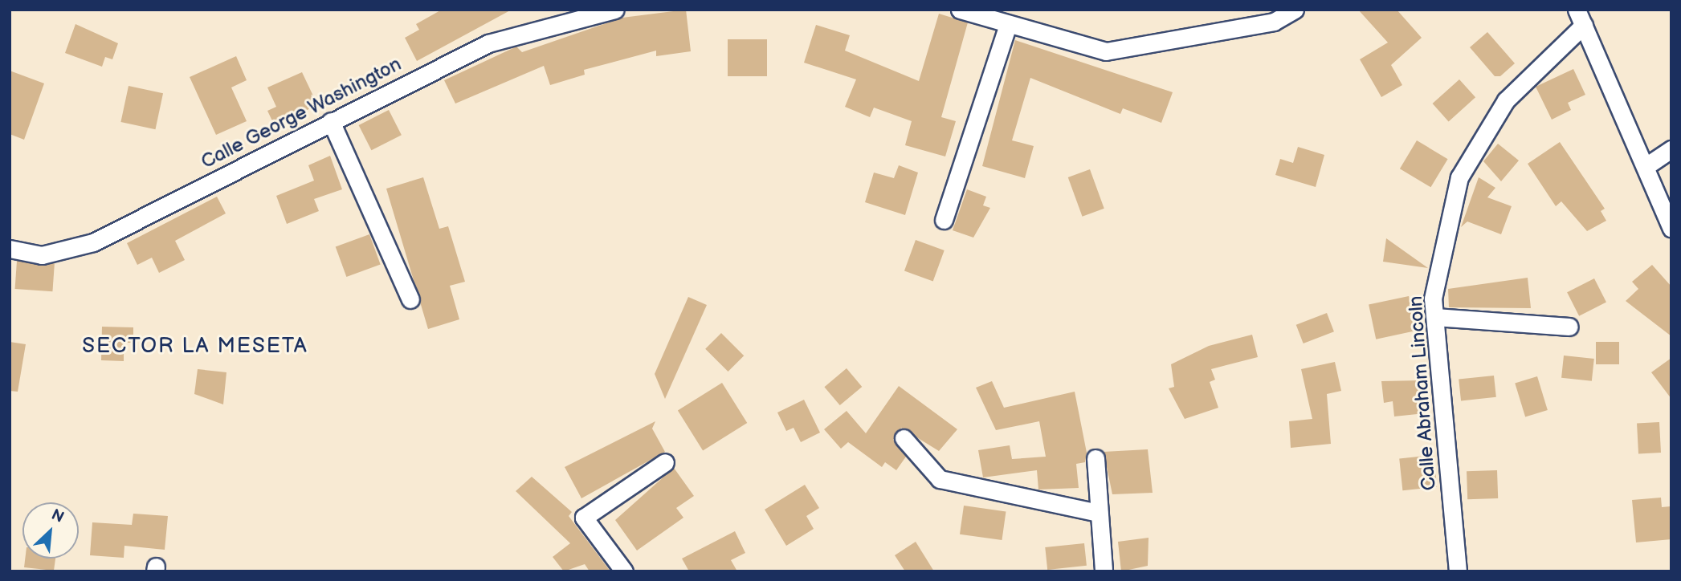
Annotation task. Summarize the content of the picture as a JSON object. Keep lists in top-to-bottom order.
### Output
{
  "streets": {
    "street": ["Calle George Washington", "Calle Abraham Lincoln"]
  },
  "districts": ["SECTOR LA MESETA"],
  "north": "top right"
}
